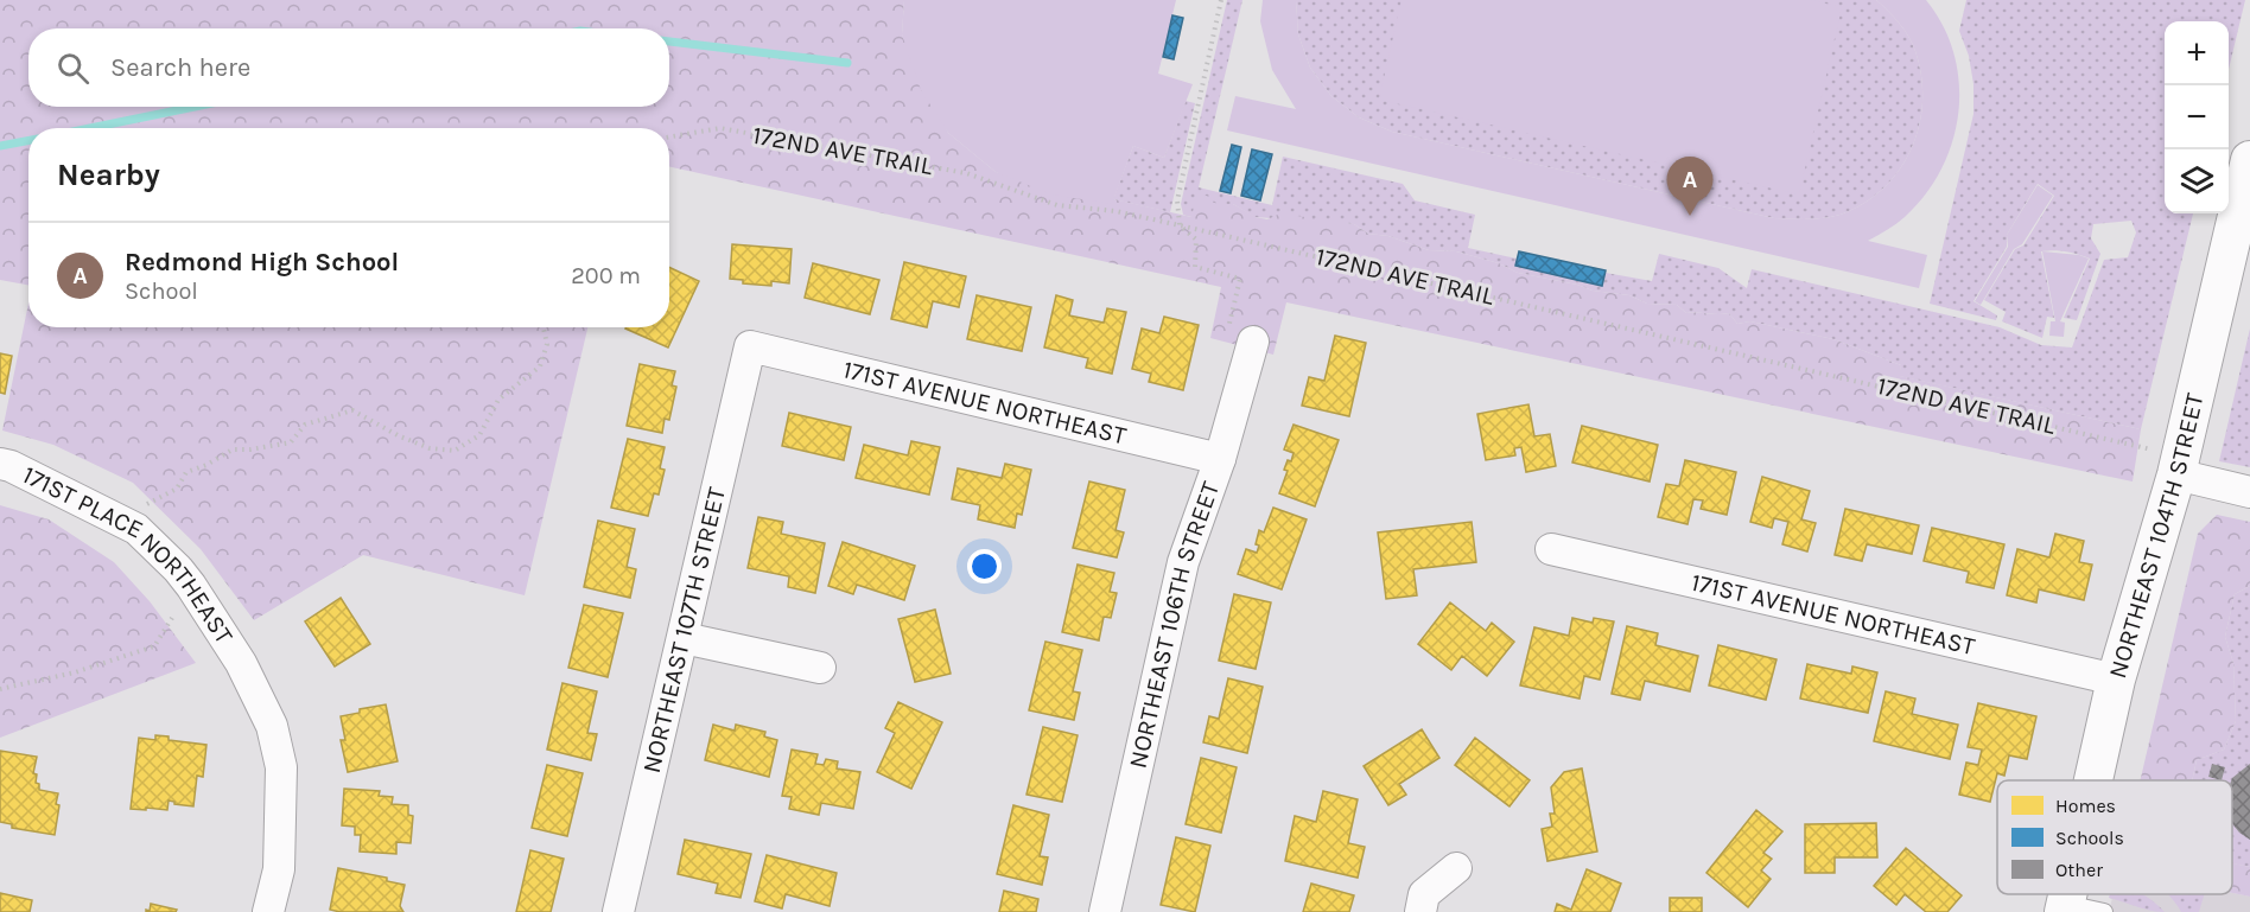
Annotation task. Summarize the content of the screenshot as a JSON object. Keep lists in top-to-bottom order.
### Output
{
  "streets": {
    "street": [
      "171ST AVENUE NORTHEAST",
      "NORTHEAST 104TH STREET",
      "171ST PLACE NORTHEAST",
      "NORTHEAST 106TH STREET",
      "NORTHEAST 107TH STREET"
    ],
    "path": ["172ND AVE TRAIL"]
  },
  "crossings": [
    ["171ST AVENUE NORTHEAST", "NORTHEAST 104TH STREET"],
    ["171ST AVENUE NORTHEAST", "NORTHEAST 106TH STREET"],
    ["171ST AVENUE NORTHEAST", "NORTHEAST 107TH STREET"]
  ],
  "legend": ["Homes", "Schools", "Other"],
  "page": {
    "map_buttons": ["+", "−"],
    "search": "Search here",
    "heading": "Nearby",
    "pins": "A",
    "list": [
      {
        "mark": "A",
        "name": "Redmond High School",
        "note": "School",
        "value": "200 m"
      }
    ]
  }
}
